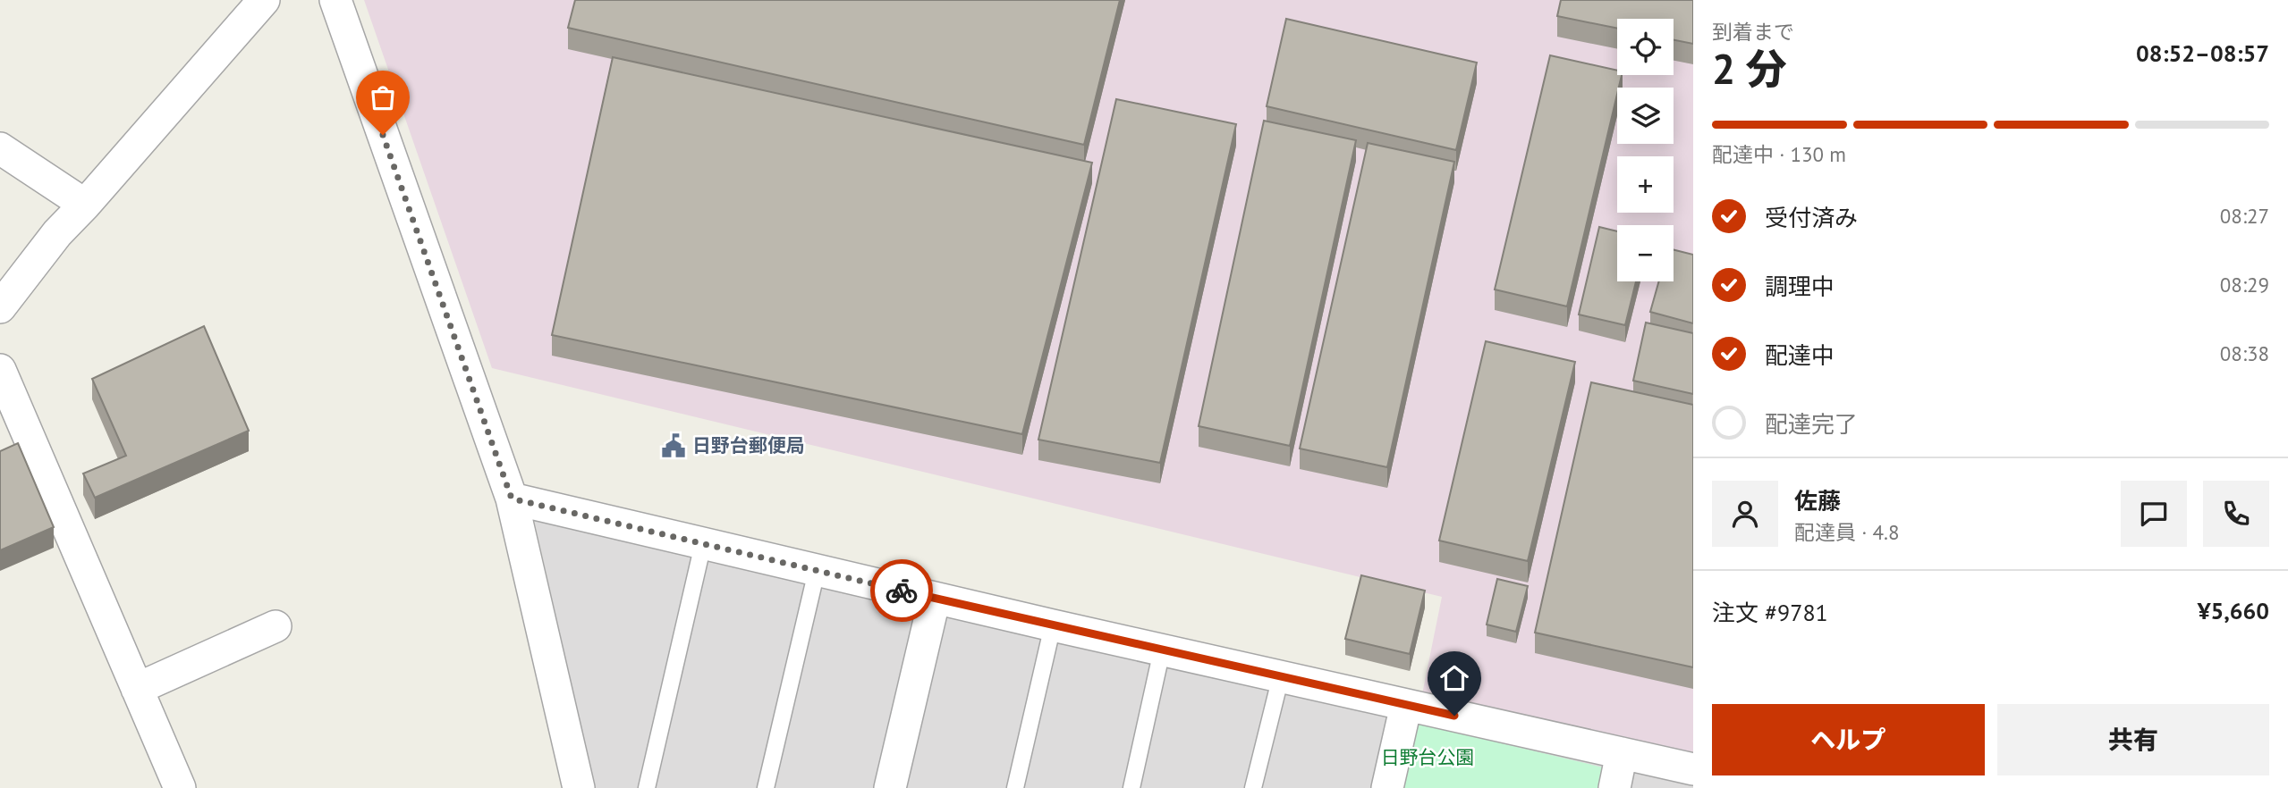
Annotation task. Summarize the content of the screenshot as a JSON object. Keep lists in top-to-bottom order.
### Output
{
  "parks": ["日野台公園"],
  "places": {
    "public building": ["日野台郵便局"]
  },
  "page": {
    "heading": ["2 分", "到着まで", "08:52–08:57"],
    "panel": [
      "佐藤",
      "配達員 · 4.8",
      "注文 #9781",
      "¥5,660"
    ],
    "map_buttons": ["+", "−"],
    "bar": "配達中 · 130 m",
    "list": [
      ["受付済み", "08:27"],
      ["調理中", "08:29"],
      ["配達中", "08:38"],
      "配達完了"
    ],
    "buttons": ["ヘルプ", "共有"]
  }
}
